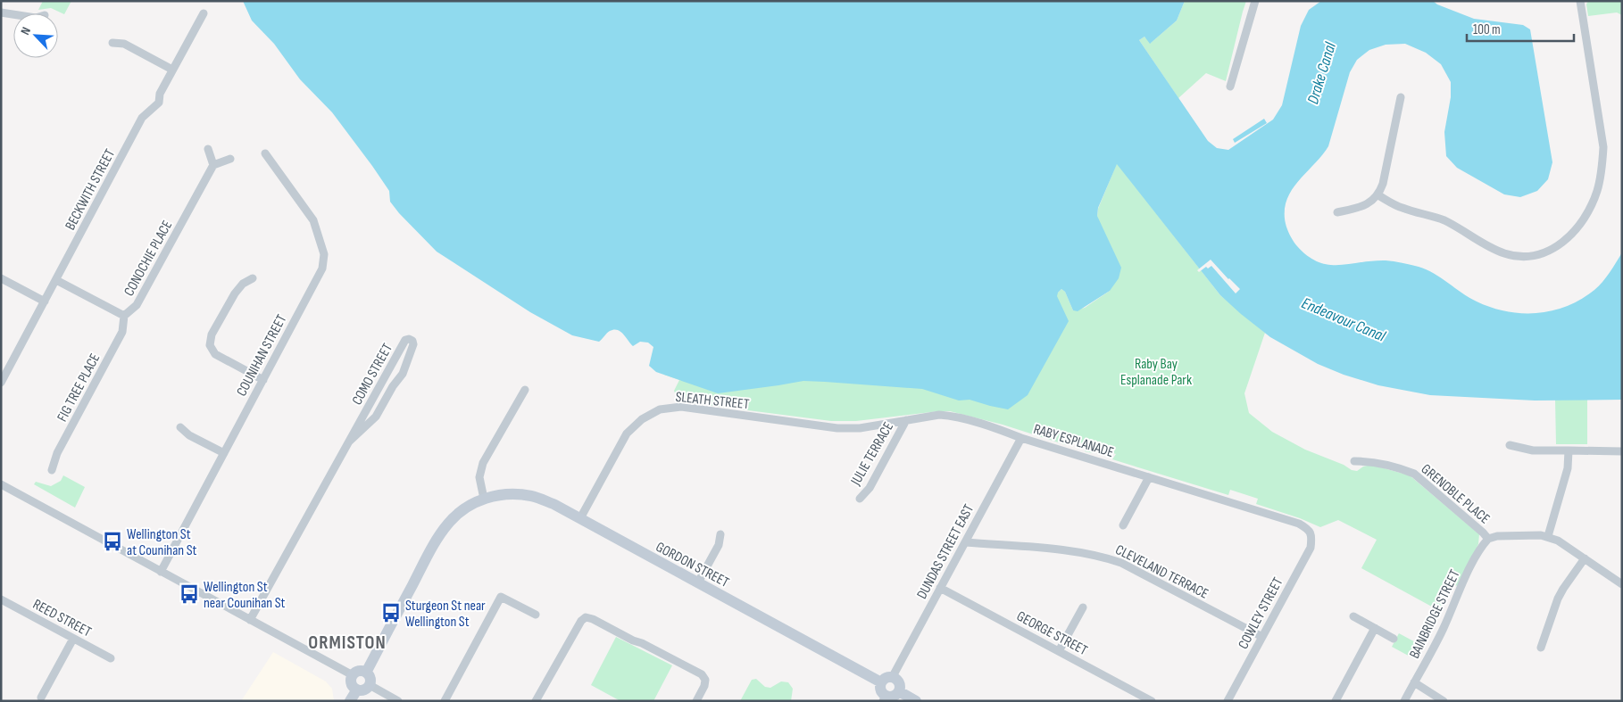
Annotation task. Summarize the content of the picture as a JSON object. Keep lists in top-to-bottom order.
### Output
{
  "streets": {
    "street": [
      "BECKWITH STREET",
      "CONOCHIE PLACE",
      "COUNIHAN STREET",
      "COMO STREET",
      "FIG TREE PLACE",
      "SLEATH STREET",
      "RABY ESPLANADE",
      "JULIE TERRACE",
      "GRENOBLE PLACE",
      "DUNDAS STREET EAST",
      "GORDON STREET",
      "CLEVELAND TERRACE",
      "COWLEY STREET",
      "BAINBRIDGE STREET",
      "REED STREET",
      "GEORGE STREET"
    ]
  },
  "crossings": [
    ["BECKWITH STREET", "CONOCHIE PLACE"],
    ["CONOCHIE PLACE", "FIG TREE PLACE"],
    ["SLEATH STREET", "RABY ESPLANADE"],
    ["SLEATH STREET", "GORDON STREET"],
    ["RABY ESPLANADE", "JULIE TERRACE"],
    ["RABY ESPLANADE", "DUNDAS STREET EAST"],
    ["RABY ESPLANADE", "COWLEY STREET"],
    ["GRENOBLE PLACE", "BAINBRIDGE STREET"],
    ["DUNDAS STREET EAST", "GORDON STREET"],
    ["DUNDAS STREET EAST", "CLEVELAND TERRACE"],
    ["DUNDAS STREET EAST", "GEORGE STREET"],
    ["CLEVELAND TERRACE", "COWLEY STREET"]
  ],
  "districts": ["ORMISTON"],
  "water": ["Drake Canal", "Endeavour Canal"],
  "parks": ["Raby Bay Esplanade Park"],
  "places": {
    "bus stop": ["Wellington St at Counihan St", "Wellington St near Counihan St", "Sturgeon St near Wellington St"]
  },
  "scale_bar": "100 m",
  "north": "top left"
}
